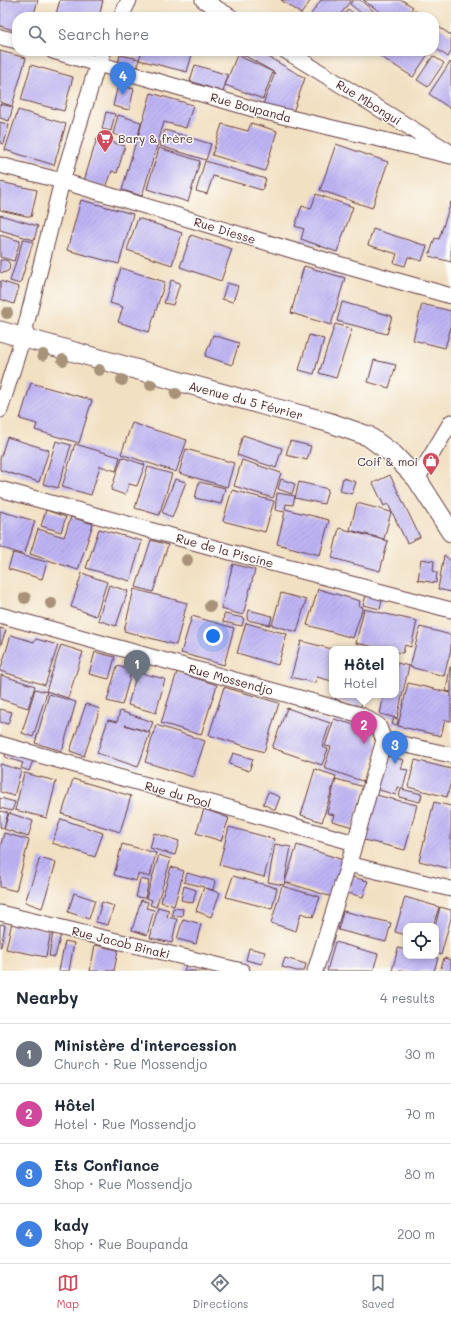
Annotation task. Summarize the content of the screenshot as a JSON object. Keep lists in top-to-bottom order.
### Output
{
  "streets": {
    "street": [
      "Rue Mbongui",
      "Rue Boupanda",
      "Rue Diesse",
      "Avenue du 5 Février",
      "Rue de la Piscine",
      "Rue Mossendjo",
      "Rue du Pool",
      "Rue Jacob Binaki"
    ]
  },
  "places": {
    "supermarket": ["Bary & frère"],
    "shop": ["Coif & moi"]
  },
  "page": {
    "search": "Search here",
    "pins": [
      "4",
      "1",
      "2",
      "3"
    ],
    "popup": ["Hôtel", "Hotel"],
    "heading": ["Nearby", "4 results"],
    "list": [
      {
        "mark": "1",
        "name": "Ministère d'intercession",
        "note": "Church · Rue Mossendjo",
        "value": "30 m"
      },
      {
        "mark": "2",
        "name": "Hôtel",
        "note": "Hotel · Rue Mossendjo",
        "value": "70 m"
      },
      {
        "mark": "3",
        "name": "Ets Confiance",
        "note": "Shop · Rue Mossendjo",
        "value": "80 m"
      },
      {
        "mark": "4",
        "name": "kady",
        "note": "Shop · Rue Boupanda",
        "value": "200 m"
      }
    ],
    "nav": ["Map", "Directions", "Saved"]
  }
}
